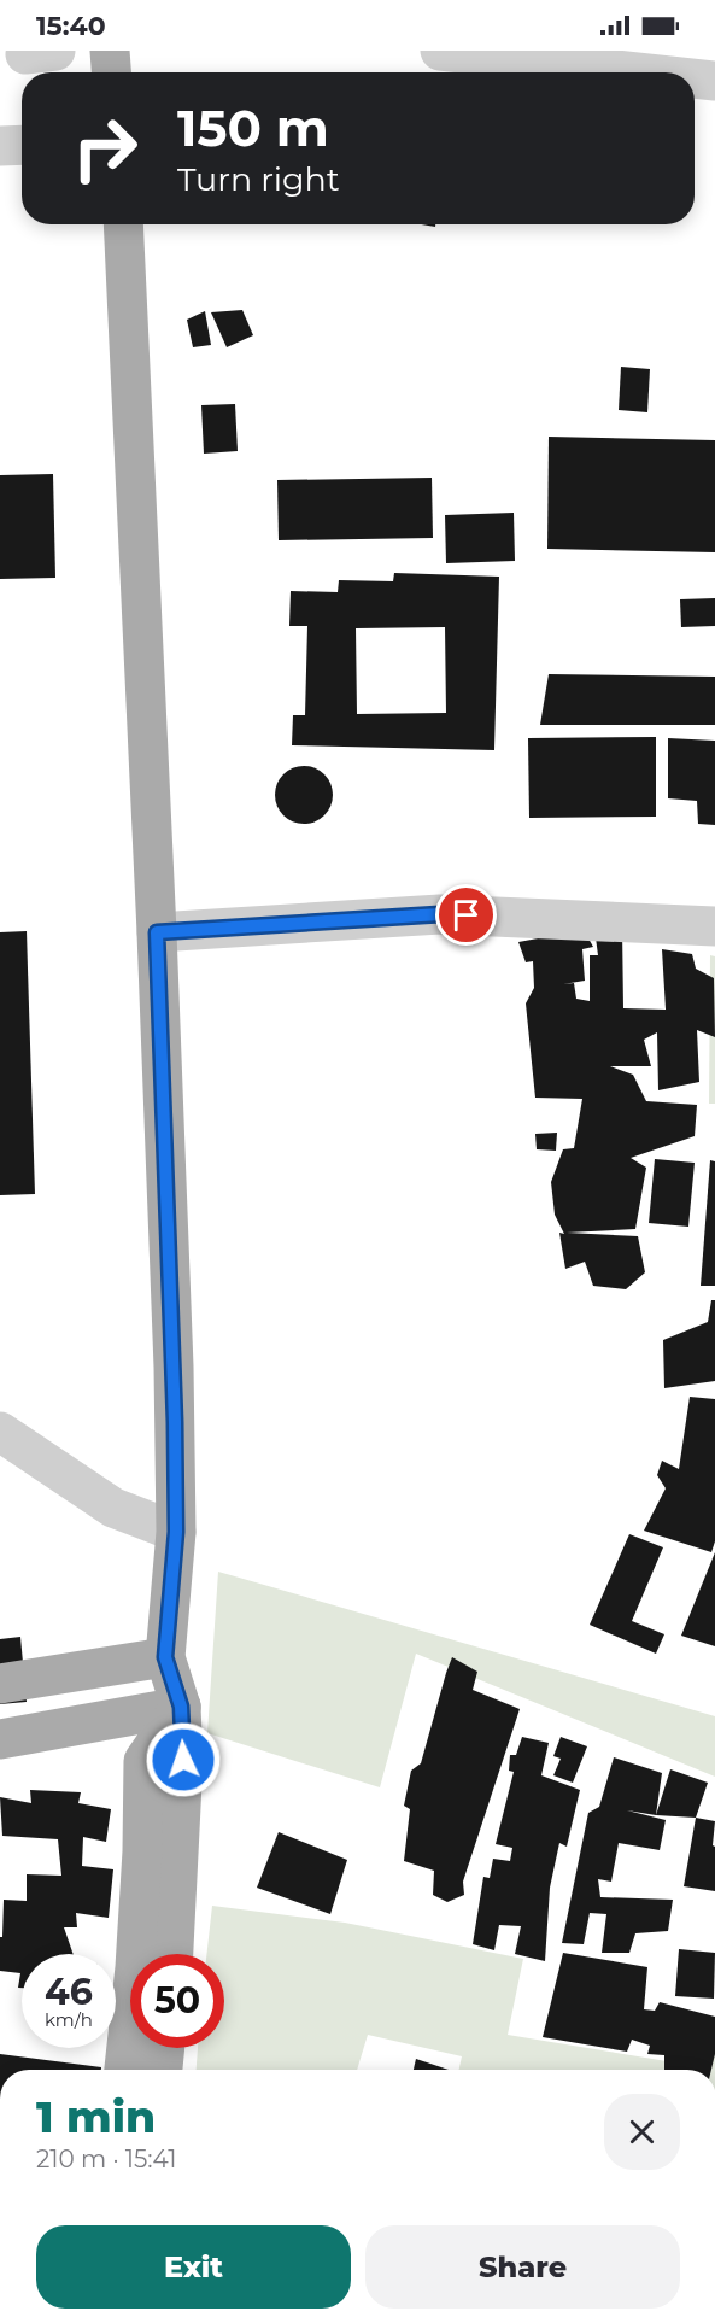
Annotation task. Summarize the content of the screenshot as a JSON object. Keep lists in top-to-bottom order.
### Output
{
  "page": {
    "status": "15:40",
    "turn": ["150 m", "Turn right"],
    "speed": "46 km/h",
    "limit": "50",
    "heading": ["1 min", "210 m · 15:41"],
    "buttons": ["Exit", "Share"]
  }
}
